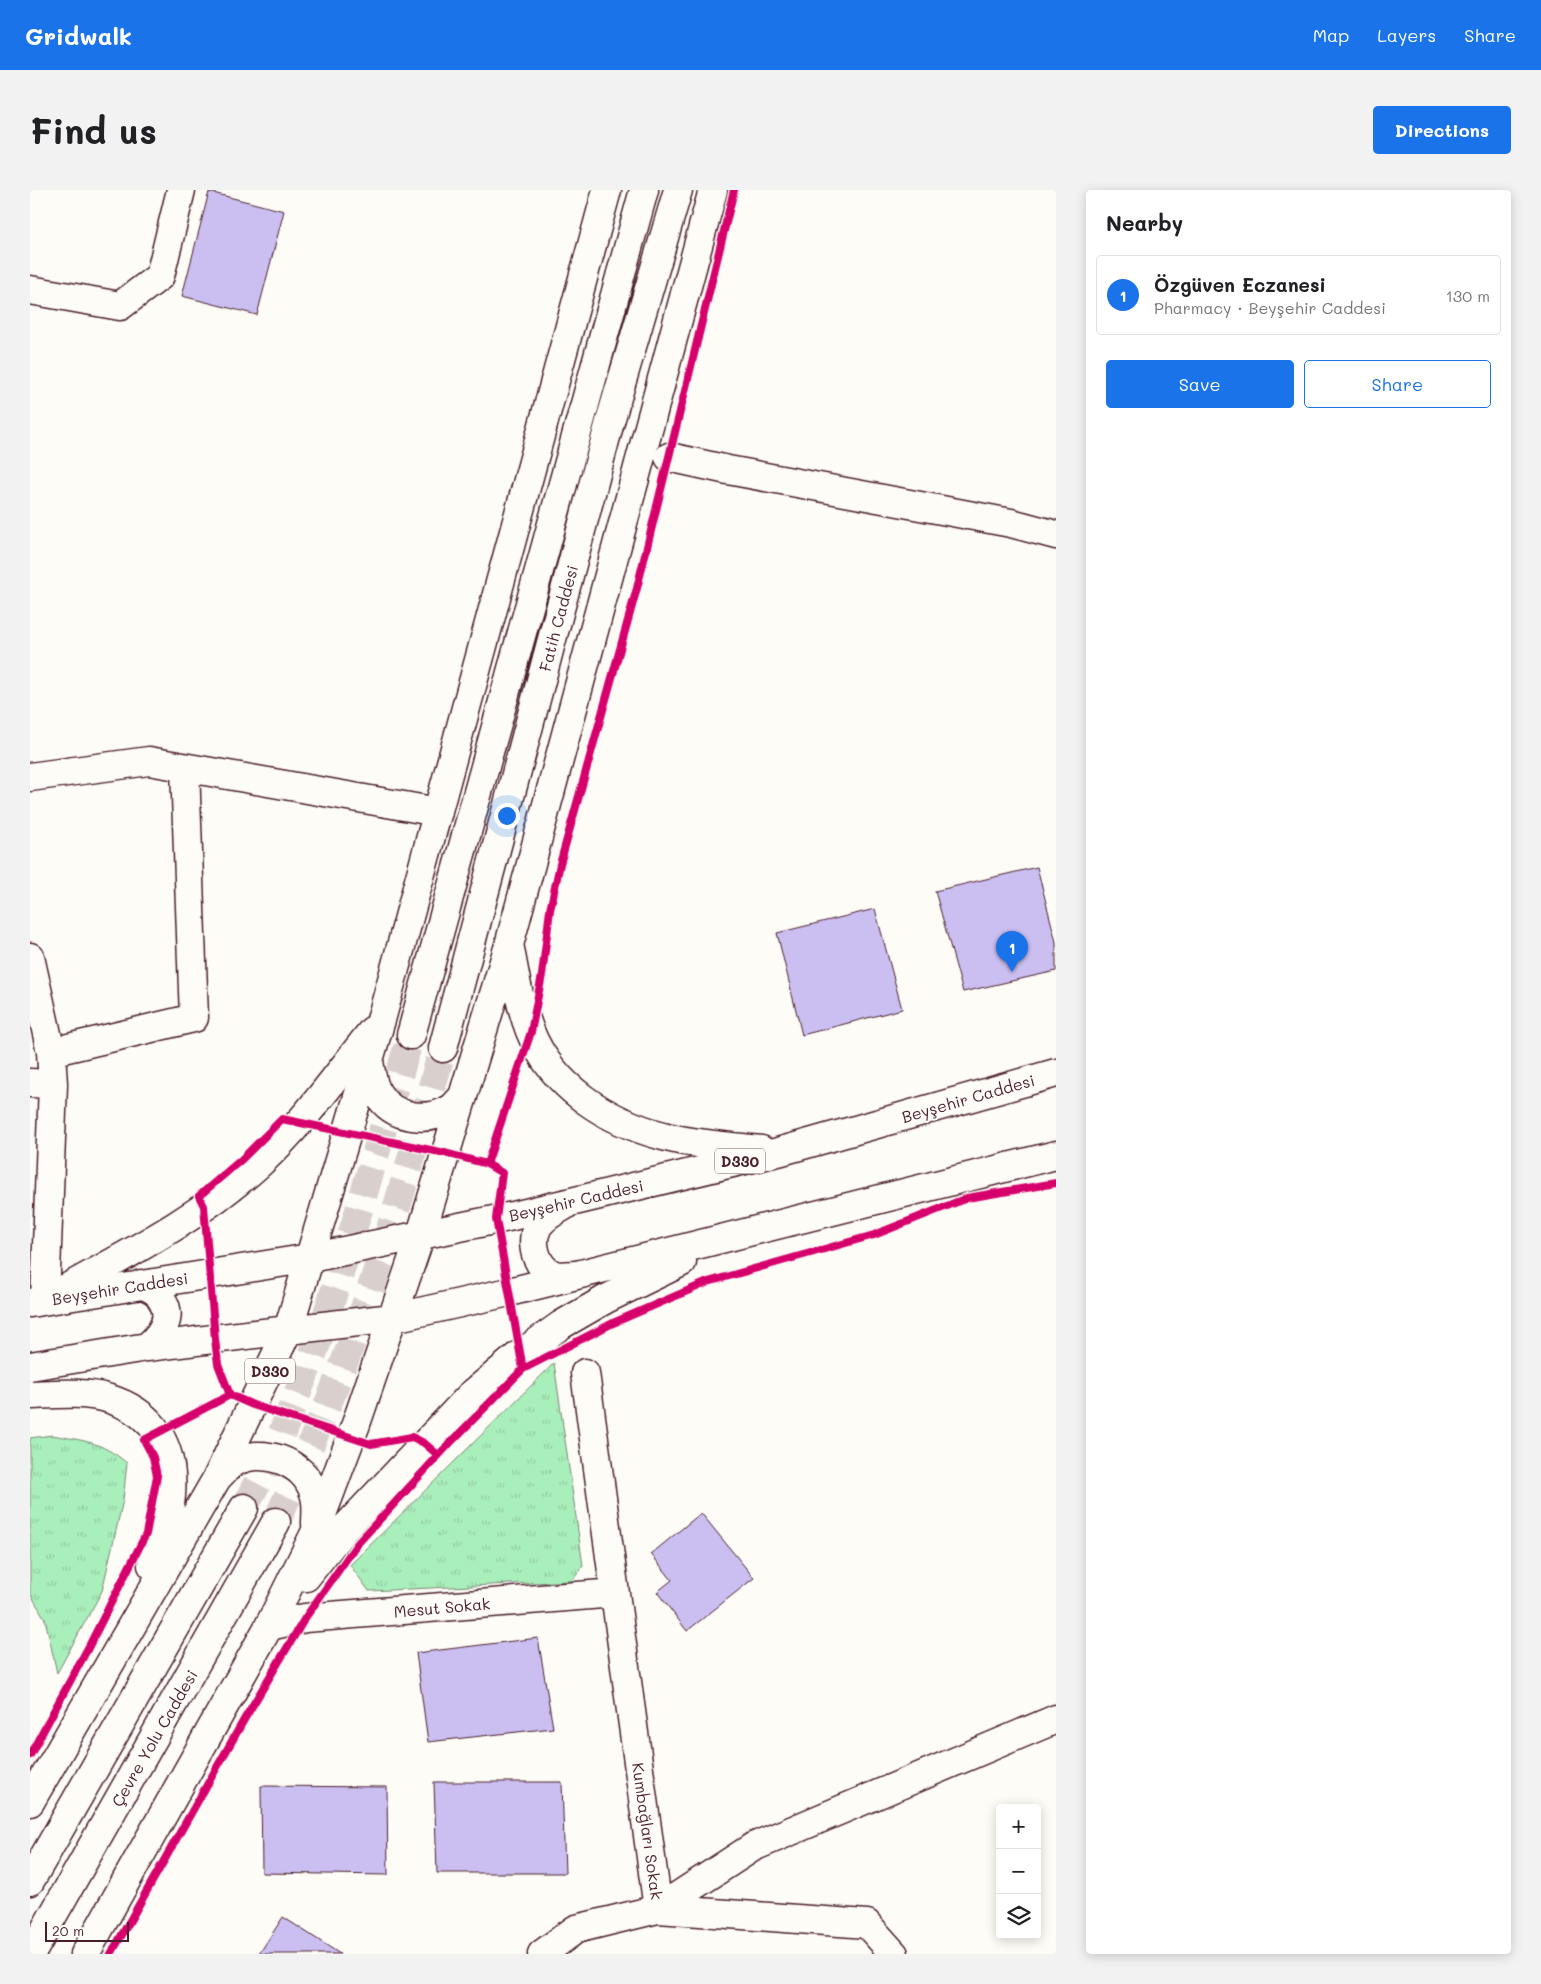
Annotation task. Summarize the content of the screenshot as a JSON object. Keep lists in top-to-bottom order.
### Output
{
  "streets": {
    "main road": [
      "Fatih Caddesi",
      "Beyşehir Caddesi",
      "D330",
      "Mesut Sokak",
      "Çevre Yolu Caddesi",
      "Kumbağları Sokak"
    ]
  },
  "crossings": [
    ["Beyşehir Caddesi", "D330"],
    ["Mesut Sokak", "Kumbağları Sokak"]
  ],
  "scale_bar": "20 m",
  "page": {
    "header": "Gridwalk",
    "nav": ["Map", "Layers", "Share"],
    "buttons": [
      "Directions",
      ["Save", "Share"]
    ],
    "title": "Find us",
    "heading": "Nearby",
    "list": [
      {
        "mark": "1",
        "name": "Özgüven Eczanesi",
        "note": "Pharmacy · Beyşehir Caddesi",
        "value": "130 m"
      }
    ],
    "pins": "1",
    "map_buttons": ["+", "−"],
    "scale": "20 m"
  }
}
